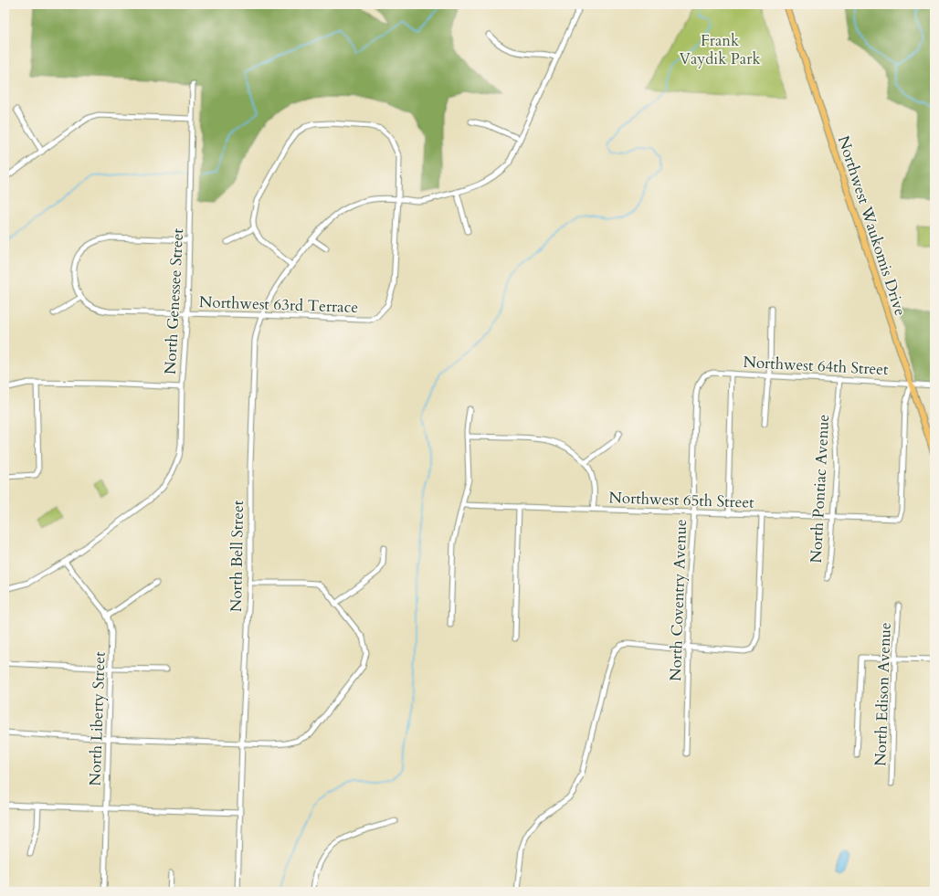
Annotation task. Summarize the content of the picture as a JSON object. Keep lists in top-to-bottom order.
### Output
{
  "streets": {
    "main road": ["Northwest Waukomis Drive"],
    "street": [
      "North Genessee Street",
      "Northwest 63rd Terrace",
      "Northwest 64th Street",
      "North Pontiac Avenue",
      "Northwest 65th Street",
      "North Bell Street",
      "North Coventry Avenue",
      "North Edison Avenue",
      "North Liberty Street"
    ]
  },
  "crossings": [
    ["Northwest Waukomis Drive", "Northwest 64th Street"],
    ["Northwest Waukomis Drive", "Northwest 65th Street"],
    ["North Genessee Street", "Northwest 63rd Terrace"],
    ["North Genessee Street", "North Liberty Street"],
    ["Northwest 63rd Terrace", "North Bell Street"],
    ["Northwest 64th Street", "North Pontiac Avenue"],
    ["Northwest 64th Street", "Northwest 65th Street"],
    ["Northwest 64th Street", "North Coventry Avenue"],
    ["North Pontiac Avenue", "Northwest 65th Street"],
    ["Northwest 65th Street", "North Coventry Avenue"]
  ],
  "parks": ["Frank Vaydik Park"]
}
